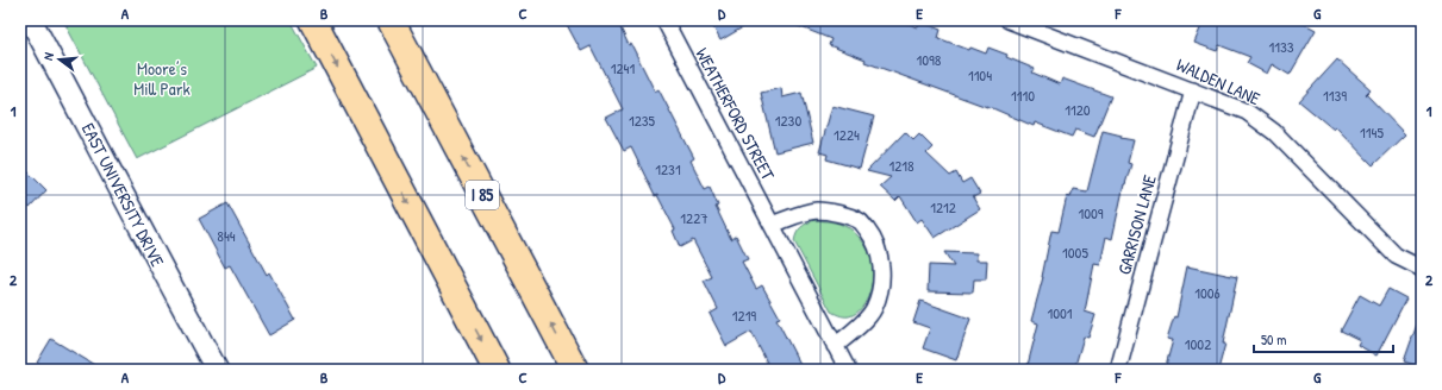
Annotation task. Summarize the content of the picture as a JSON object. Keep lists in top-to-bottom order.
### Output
{
  "streets": {
    "highway": ["I 85"],
    "main road": ["EAST UNIVERSITY DRIVE"],
    "street": ["WALDEN LANE", "WEATHERFORD STREET", "GARRISON LANE"]
  },
  "crossings": [
    ["WALDEN LANE", "GARRISON LANE"]
  ],
  "parks": ["Moore’s Mill Park"],
  "house_numbers": [
    "1133",
    "1098",
    "1241",
    "1104",
    "1110",
    "1139",
    "1120",
    "1235",
    "1230",
    "1145",
    "1224",
    "1218",
    "1231",
    "1212",
    "1009",
    "1227",
    "844",
    "1005",
    "1006",
    "1001",
    "1219",
    "1002"
  ],
  "scale_bar": "50 m",
  "north": "left",
  "grid": {
    "columns": [
      "A",
      "B",
      "C",
      "D",
      "E",
      "F",
      "G"
    ],
    "rows": ["1", "2"]
  }
}
